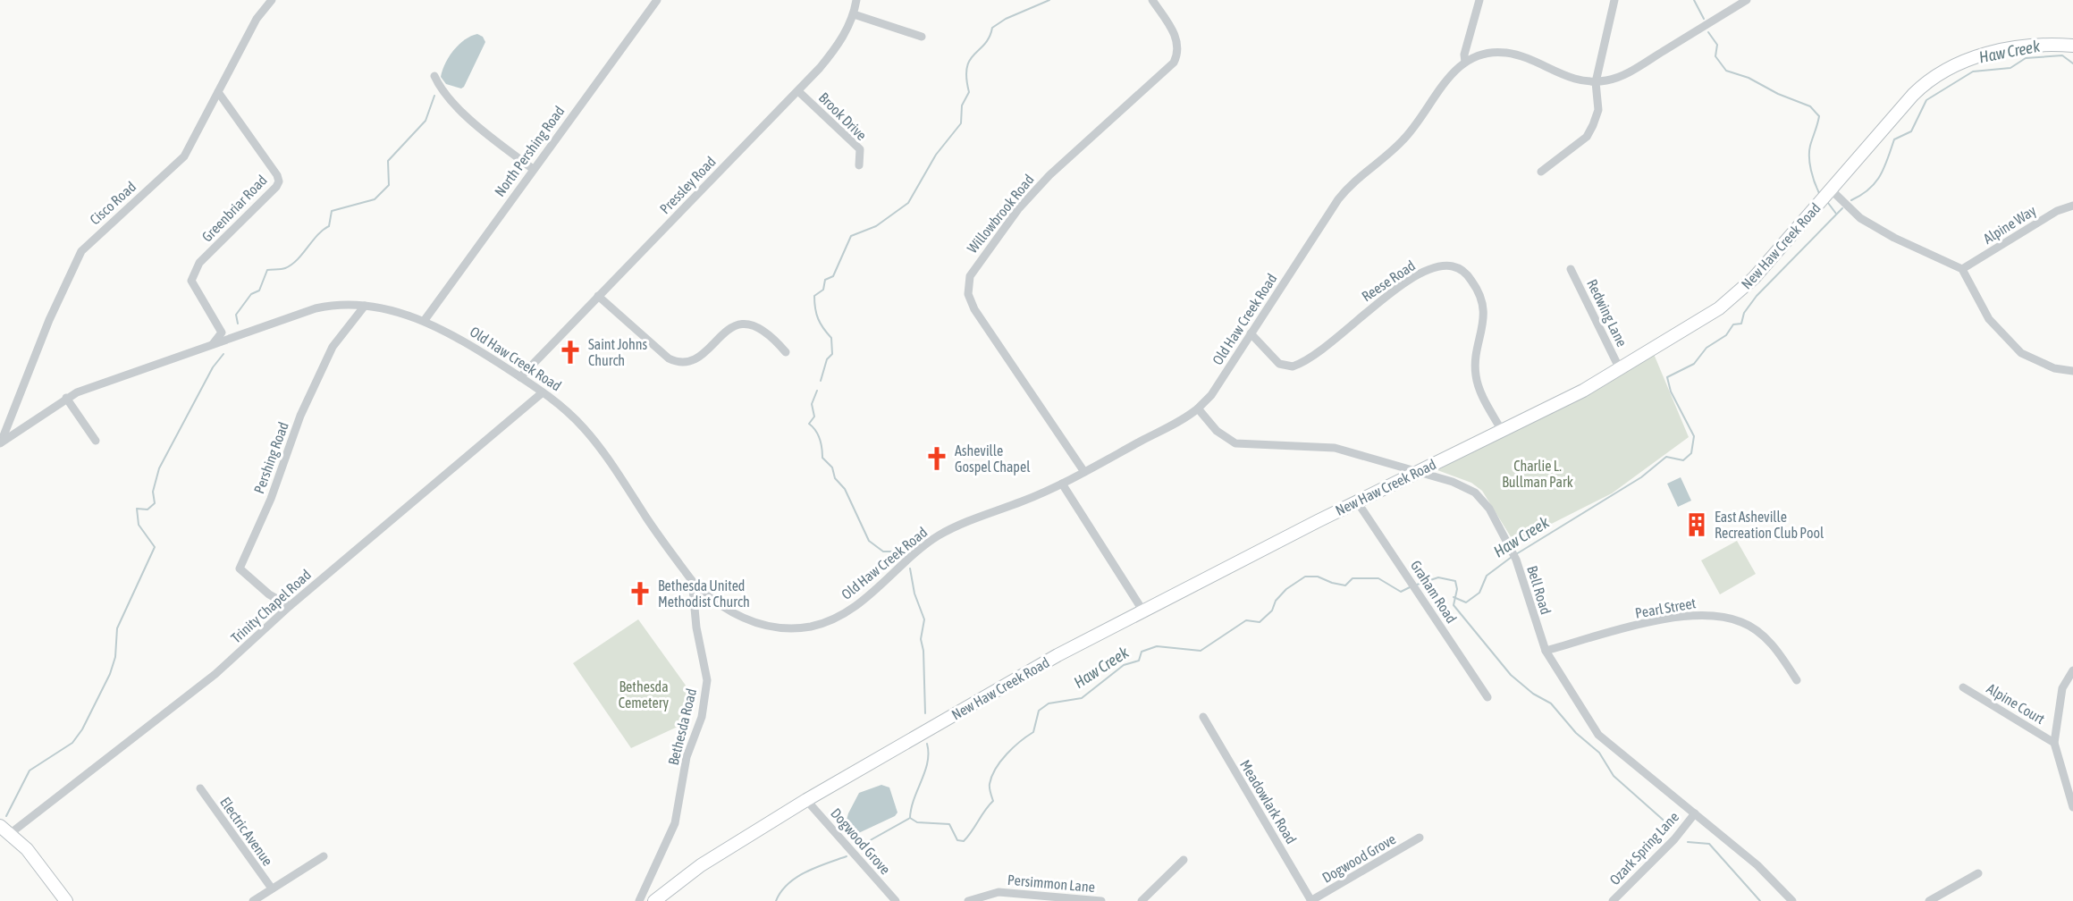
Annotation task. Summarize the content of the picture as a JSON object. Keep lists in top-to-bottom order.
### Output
{
  "streets": {
    "street": [
      "Brook Drive",
      "North Pershing Road",
      "Pressley Road",
      "Cisco Road",
      "Greenbriar Road",
      "Willowbrook Road",
      "Alpine Way",
      "New Haw Creek Road",
      "Reese Road",
      "Redwing Lane",
      "Old Haw Creek Road",
      "Pershing Road",
      "Bell Road",
      "Graham Road",
      "Trinity Chapel Road",
      "Pearl Street",
      "Alpine Court",
      "Bethesda Road",
      "Meadowlark Road",
      "Electric Avenue",
      "Dogwood Grove",
      "Ozark Spring Lane",
      "Persimmon Lane"
    ]
  },
  "crossings": [
    ["Brook Drive", "Pressley Road"],
    ["North Pershing Road", "Old Haw Creek Road"],
    ["Pressley Road", "Old Haw Creek Road"],
    ["Cisco Road", "Greenbriar Road"],
    ["Cisco Road", "Old Haw Creek Road"],
    ["Greenbriar Road", "Old Haw Creek Road"],
    ["Willowbrook Road", "Old Haw Creek Road"],
    ["New Haw Creek Road", "Reese Road"],
    ["New Haw Creek Road", "Redwing Lane"],
    ["New Haw Creek Road", "Bell Road"],
    ["New Haw Creek Road", "Graham Road"],
    ["New Haw Creek Road", "Dogwood Grove"],
    ["Reese Road", "Old Haw Creek Road"],
    ["Old Haw Creek Road", "Pershing Road"],
    ["Old Haw Creek Road", "Bell Road"],
    ["Old Haw Creek Road", "Trinity Chapel Road"],
    ["Old Haw Creek Road", "Bethesda Road"],
    ["Pershing Road", "Trinity Chapel Road"],
    ["Bell Road", "Pearl Street"],
    ["Bell Road", "Ozark Spring Lane"],
    ["Meadowlark Road", "Dogwood Grove"]
  ],
  "water": ["Haw Creek"],
  "parks": ["Charlie L. Bullman Park", "Bethesda Cemetery"],
  "places": {
    "church": ["Saint Johns Church", "Asheville Gospel Chapel", "Bethesda United Methodist Church"],
    "building": ["East Asheville Recreation Club Pool"]
  }
}
